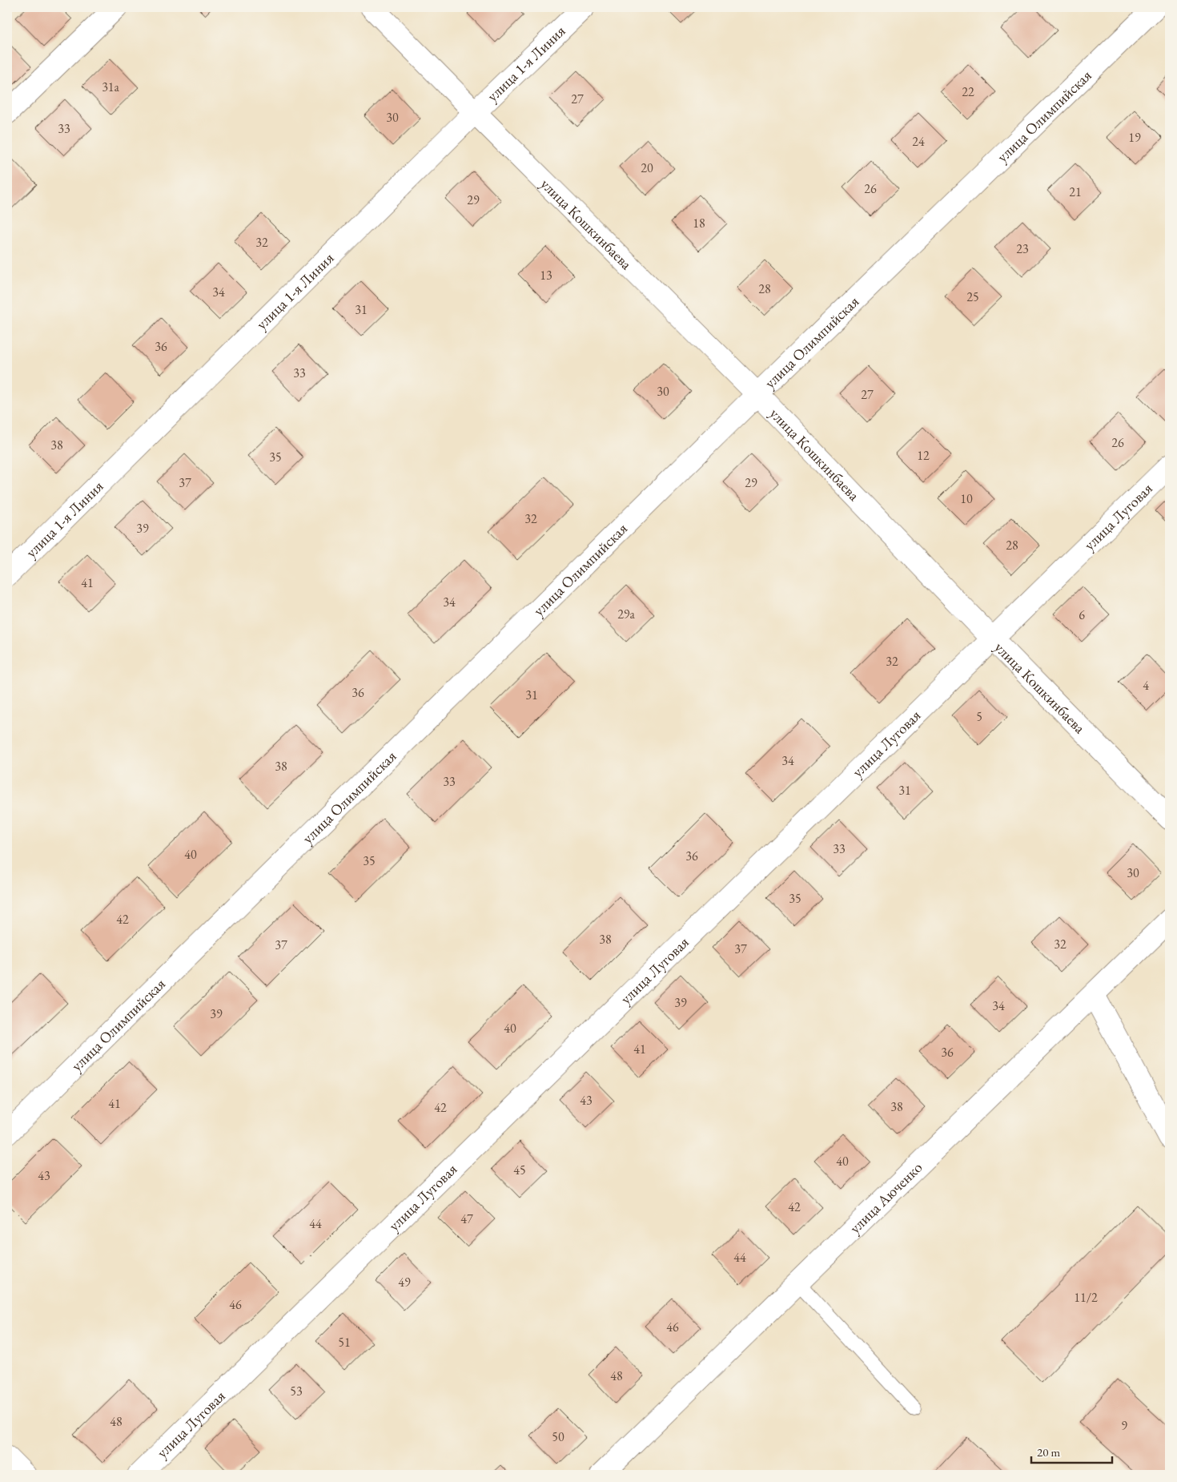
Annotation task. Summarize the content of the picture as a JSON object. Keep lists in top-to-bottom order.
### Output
{
  "streets": {
    "street": [
      "улица 1-я Линия",
      "улица Олимпийская",
      "улица Кошкинбаева",
      "улица Луговая",
      "улица Аюченко"
    ]
  },
  "crossings": [
    ["улица 1-я Линия", "улица Кошкинбаева"],
    ["улица Олимпийская", "улица Кошкинбаева"],
    ["улица Кошкинбаева", "улица Луговая"]
  ],
  "house_numbers": [
    "31а",
    "22",
    "27",
    "30",
    "33",
    "19",
    "24",
    "20",
    "26",
    "21",
    "29",
    "18",
    "32",
    "23",
    "13",
    "28",
    "34",
    "25",
    "31",
    "36",
    "33",
    "30",
    "27",
    "26",
    "38",
    "12",
    "35",
    "37",
    "29",
    "10",
    "32",
    "39",
    "28",
    "41",
    "34",
    "29а",
    "6",
    "32",
    "4",
    "36",
    "31",
    "5",
    "34",
    "38",
    "33",
    "31",
    "33",
    "40",
    "36",
    "35",
    "30",
    "35",
    "42",
    "38",
    "32",
    "37",
    "37",
    "39",
    "34",
    "39",
    "40",
    "41",
    "36",
    "43",
    "41",
    "38",
    "42",
    "40",
    "45",
    "43",
    "42",
    "47",
    "44",
    "44",
    "49",
    "11/2",
    "46",
    "46",
    "51",
    "48",
    "53",
    "48",
    "9",
    "50"
  ],
  "scale_bar": "20 m"
}
